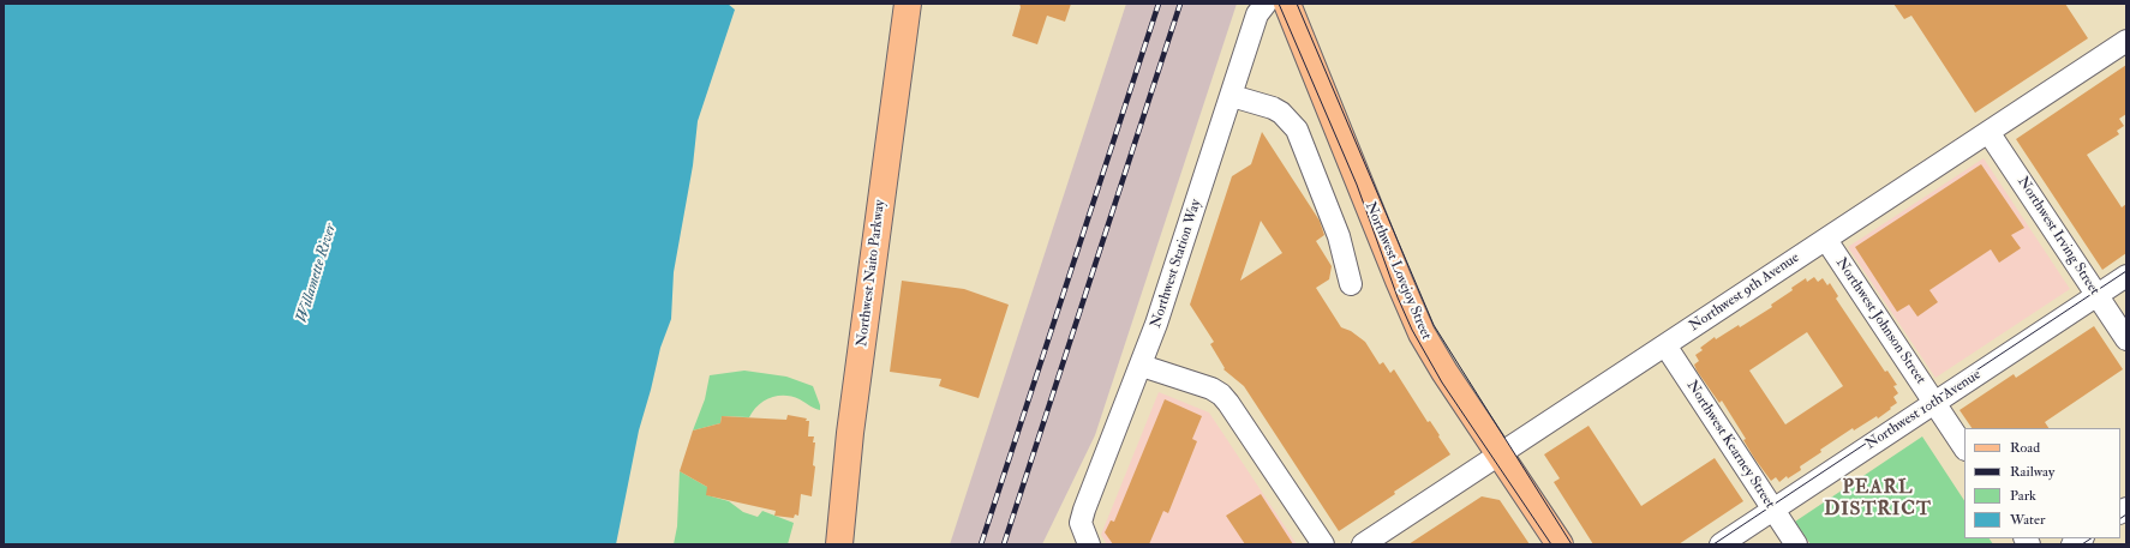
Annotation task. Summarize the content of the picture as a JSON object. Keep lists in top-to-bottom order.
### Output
{
  "streets": {
    "main road": ["Northwest Lovejoy Street", "Northwest Naito Parkway"],
    "street": [
      "Northwest Irving Street",
      "Northwest Station Way",
      "Northwest 9th Avenue",
      "Northwest Johnson Street",
      "Northwest 10th Avenue",
      "Northwest Kearney Street"
    ]
  },
  "crossings": [
    ["Northwest Irving Street", "Northwest 9th Avenue"],
    ["Northwest Irving Street", "Northwest 10th Avenue"],
    ["Northwest Lovejoy Street", "Northwest 9th Avenue"],
    ["Northwest 9th Avenue", "Northwest Johnson Street"],
    ["Northwest 9th Avenue", "Northwest Kearney Street"],
    ["Northwest Johnson Street", "Northwest 10th Avenue"],
    ["Northwest 10th Avenue", "Northwest Kearney Street"]
  ],
  "districts": ["PEARL DISTRICT"],
  "water": ["Willamette River"],
  "legend": [
    "Road",
    "Railway",
    "Park",
    "Water"
  ]
}
